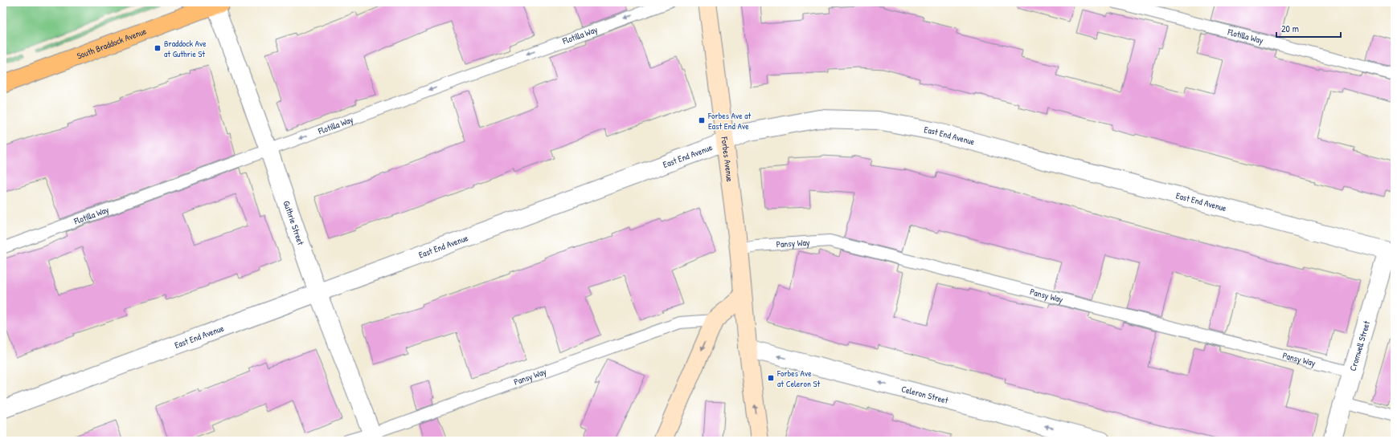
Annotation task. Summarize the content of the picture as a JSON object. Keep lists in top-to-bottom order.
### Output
{
  "streets": {
    "main road": ["South Braddock Avenue"],
    "street": [
      "East End Avenue",
      "Forbes Avenue",
      "Guthrie Street",
      "Cromwell Street",
      "Celeron Street"
    ],
    "lane": ["Flotilla Way", "Pansy Way"]
  },
  "crossings": [
    ["Flotilla Way", "Guthrie Street"],
    ["South Braddock Avenue", "Guthrie Street"],
    ["East End Avenue", "Forbes Avenue"],
    ["East End Avenue", "Guthrie Street"],
    ["East End Avenue", "Cromwell Street"],
    ["Forbes Avenue", "Pansy Way"],
    ["Forbes Avenue", "Celeron Street"],
    ["Guthrie Street", "Pansy Way"],
    ["Pansy Way", "Cromwell Street"]
  ],
  "one_way": ["Flotilla Way", "Celeron Street"],
  "places": {
    "transit": ["Braddock Ave at Guthrie St", "Forbes Ave at East End Ave", "Forbes Ave at Celeron St"]
  },
  "scale_bar": "20 m"
}
